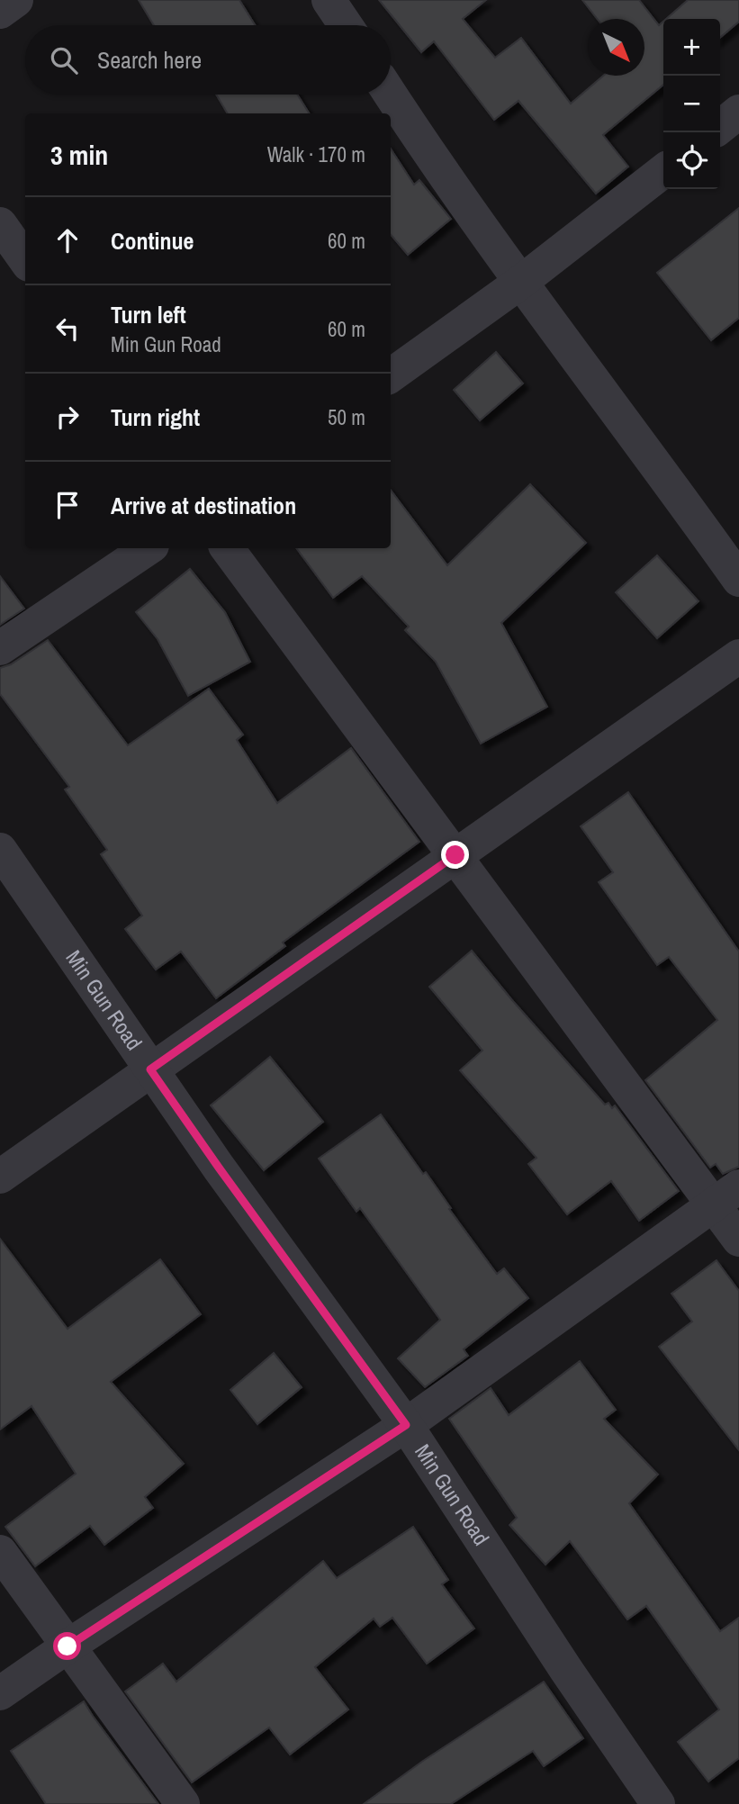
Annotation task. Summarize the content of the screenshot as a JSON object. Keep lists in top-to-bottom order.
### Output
{
  "streets": {
    "street": ["Min Gun Road"]
  },
  "north": "bottom right",
  "page": {
    "map_buttons": ["+", "−"],
    "search": "Search here",
    "heading": ["3 min", "Walk · 170 m"],
    "list": [
      ["Continue", "60 m"],
      ["Turn left", "Min Gun Road", "60 m"],
      ["Turn right", "50 m"],
      "Arrive at destination"
    ]
  }
}
